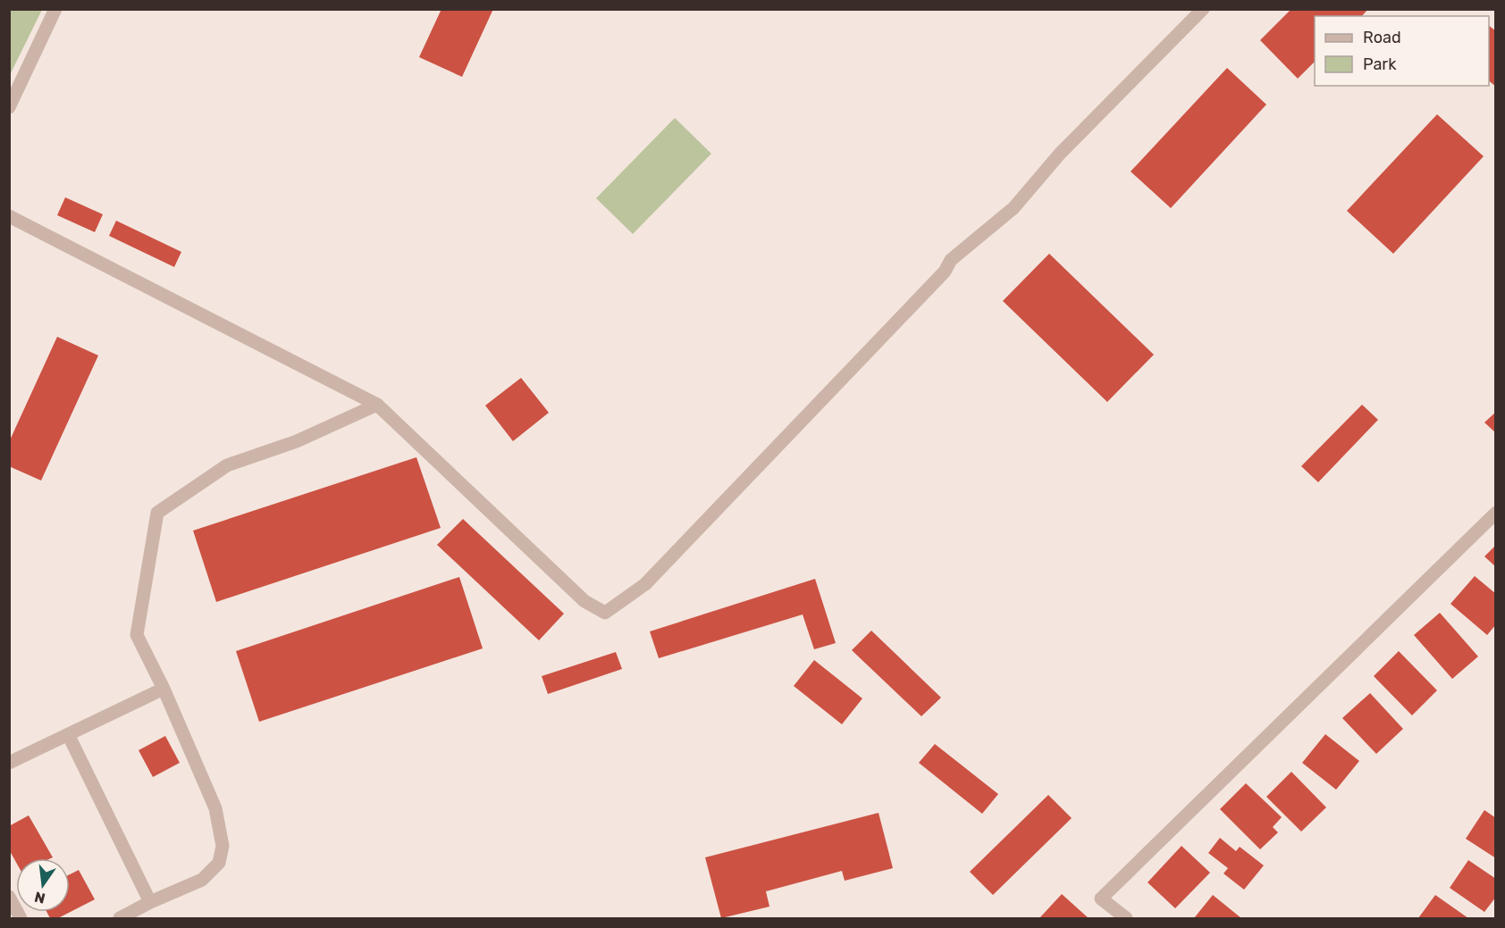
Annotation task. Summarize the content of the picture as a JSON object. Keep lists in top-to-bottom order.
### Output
{
  "legend": ["Road", "Park"],
  "north": "bottom"
}
